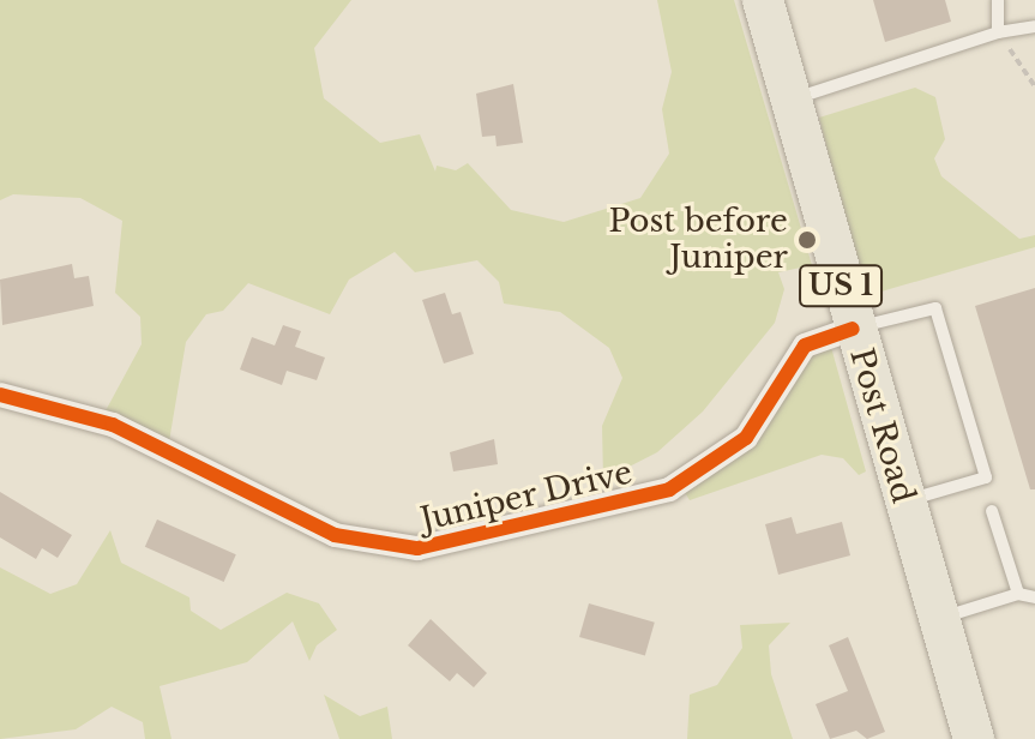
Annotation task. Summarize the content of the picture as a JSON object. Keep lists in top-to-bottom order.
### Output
{
  "streets": {
    "main road": ["US 1", "Post Road"],
    "street": ["Juniper Drive"]
  },
  "crossings": [
    ["Post Road", "Juniper Drive"]
  ],
  "places": ["Post before Juniper"]
}
